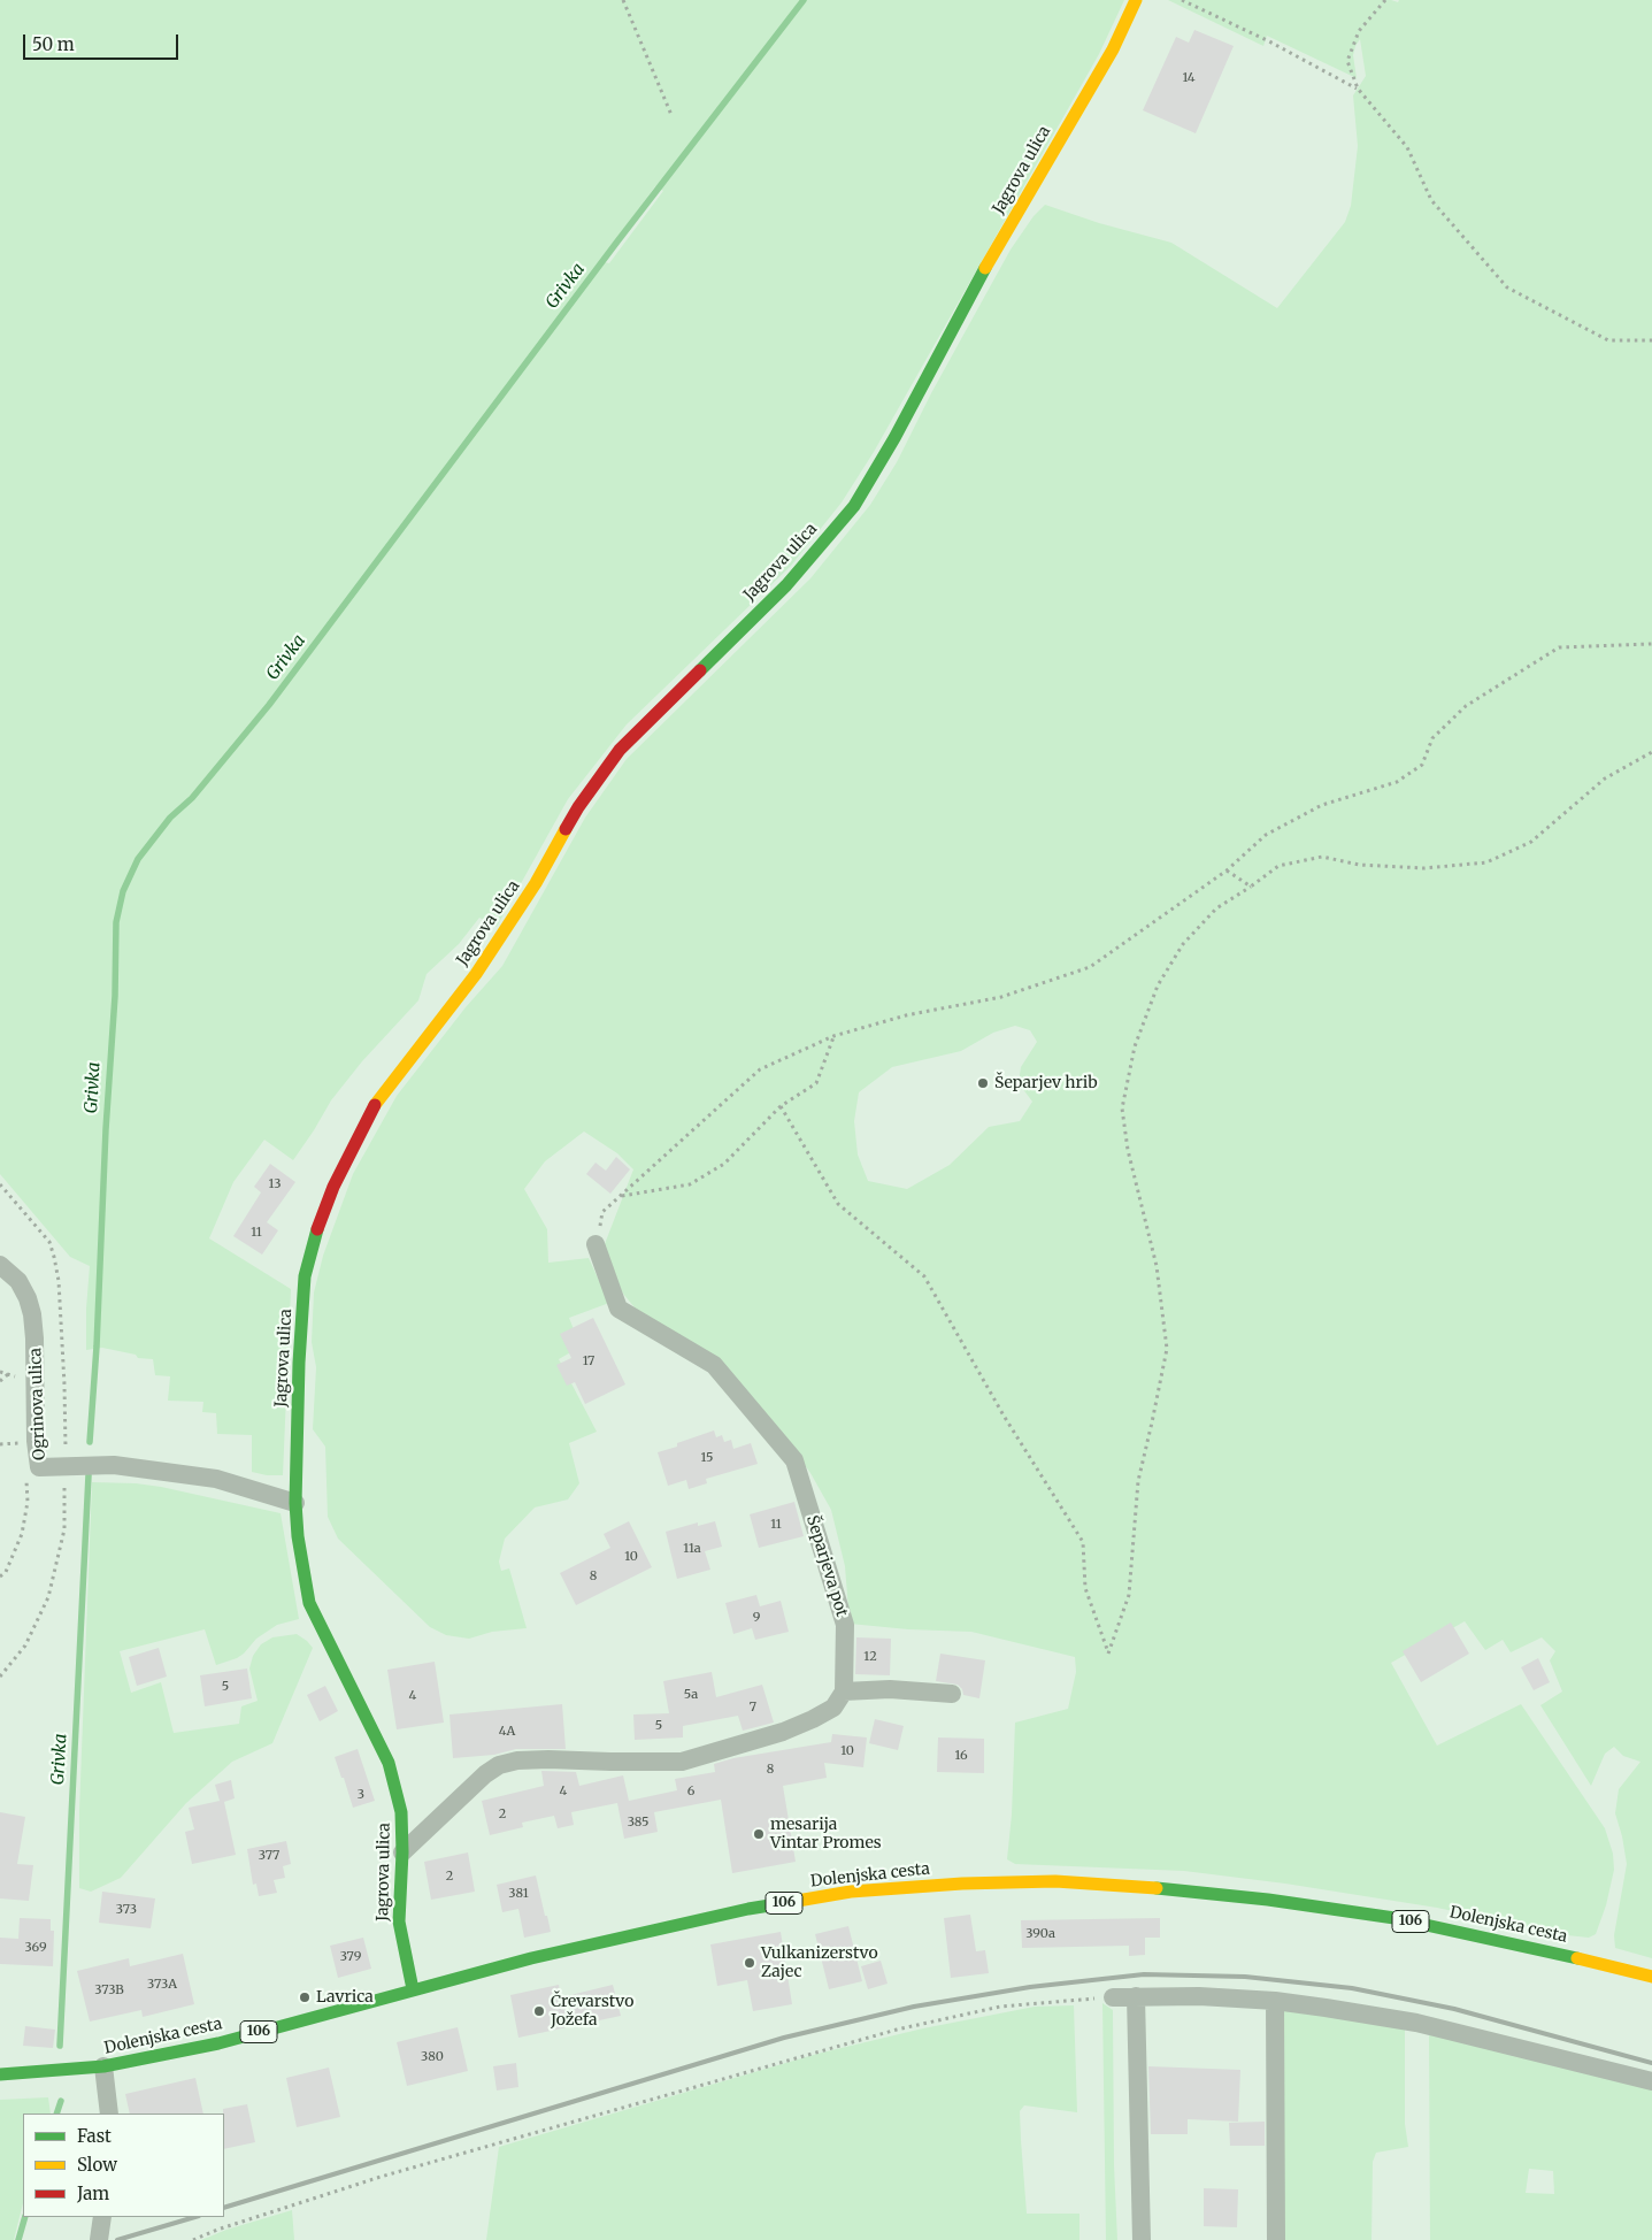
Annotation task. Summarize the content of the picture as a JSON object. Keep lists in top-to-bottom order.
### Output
{
  "streets": {
    "street": [
      "Jagrova ulica",
      "Ogrinova ulica",
      "Šeparjeva pot",
      "Dolenjska cesta",
      "106"
    ]
  },
  "crossings": [
    ["Jagrova ulica", "Ogrinova ulica"],
    ["Jagrova ulica", "Dolenjska cesta"]
  ],
  "water": ["Grivka"],
  "places": [
    "Šeparjev hrib",
    "mesarija Vintar Promes",
    "Vulkanizerstvo Zajec",
    "Lavrica",
    "Črevarstvo Jožefa"
  ],
  "house_numbers": [
    "14",
    "13",
    "11",
    "17",
    "15",
    "11",
    "11a",
    "10",
    "8",
    "9",
    "12",
    "5",
    "5a",
    "4",
    "7",
    "5",
    "4A",
    "10",
    "16",
    "8",
    "4",
    "6",
    "3",
    "2",
    "385",
    "377",
    "2",
    "381",
    "373",
    "390a",
    "369",
    "379",
    "373A",
    "373B",
    "380"
  ],
  "legend": ["Fast", "Slow", "Jam"],
  "scale_bar": "50 m"
}
